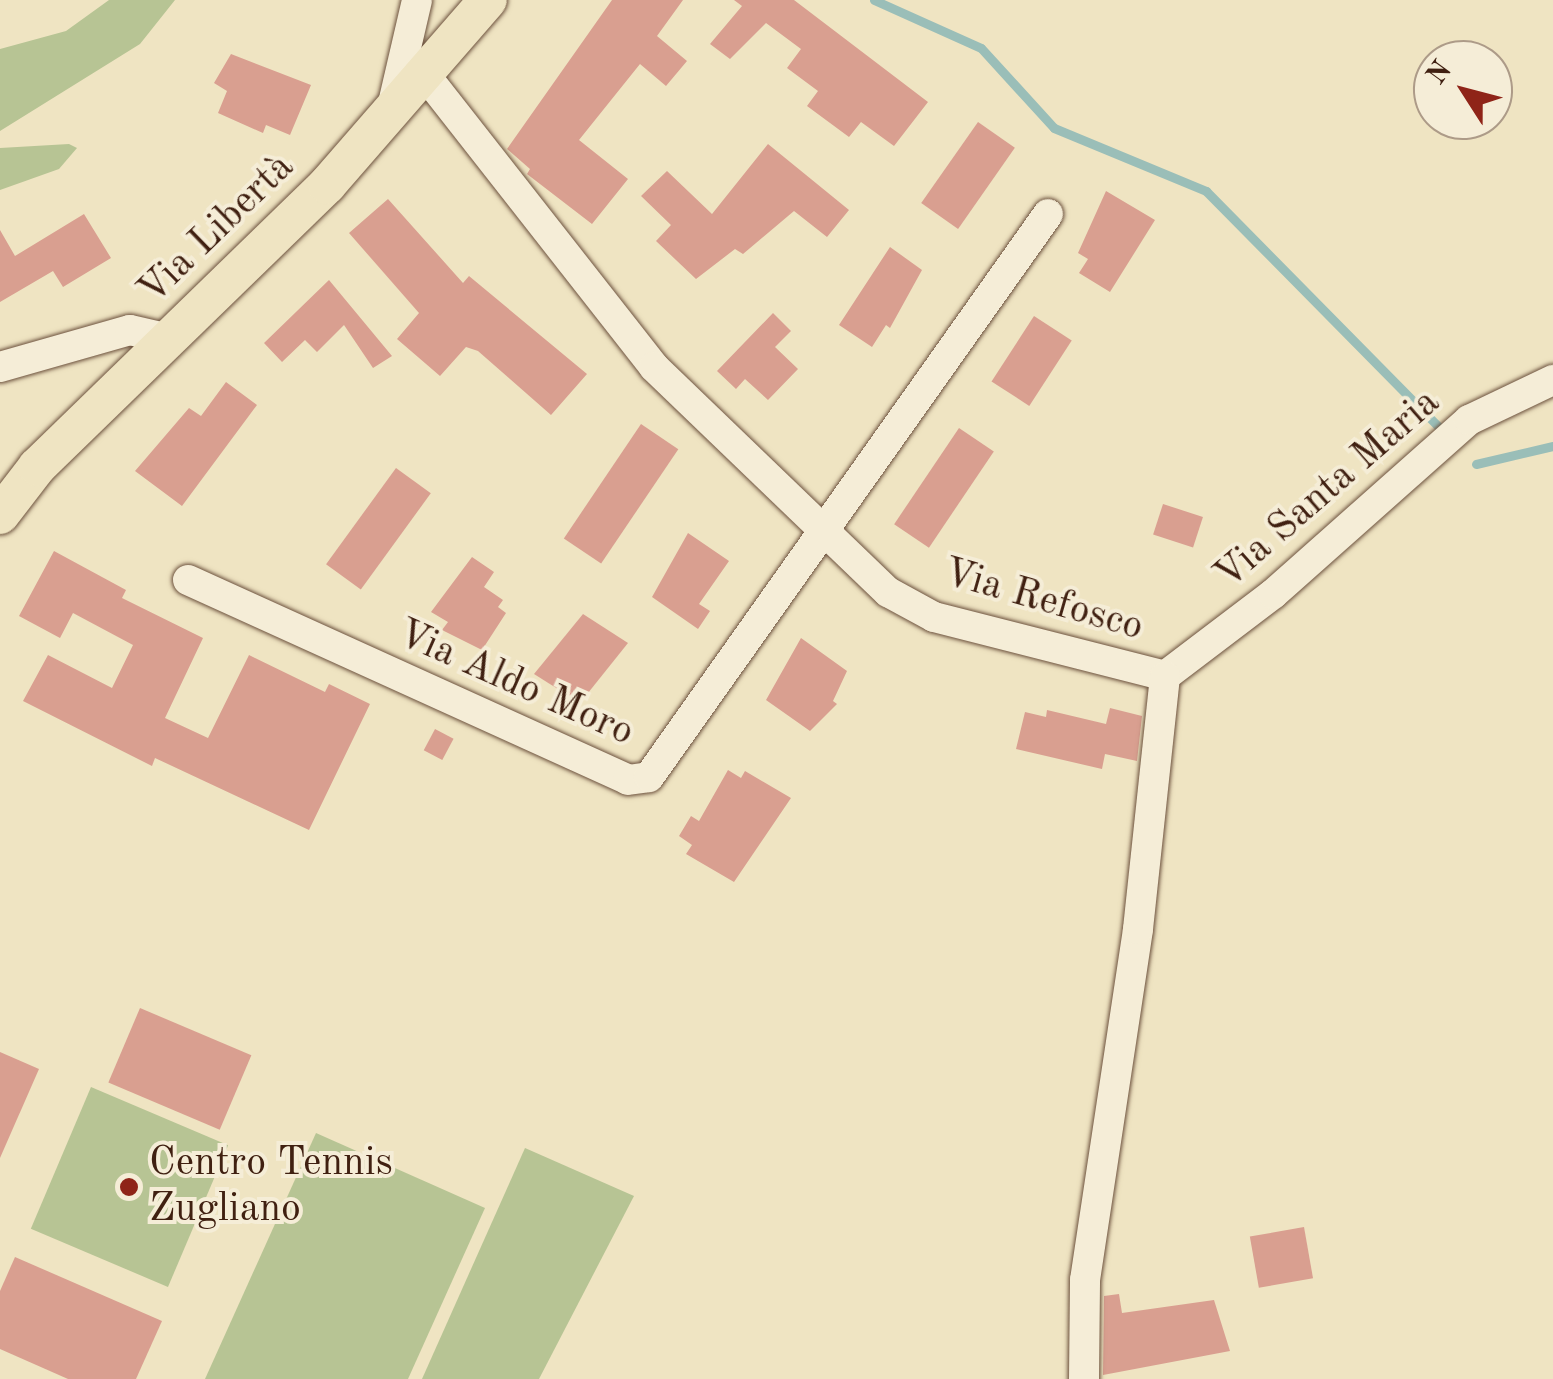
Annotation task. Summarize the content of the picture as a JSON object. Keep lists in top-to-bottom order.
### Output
{
  "streets": {
    "main road": ["Via Libertà"],
    "street": ["Via Santa Maria", "Via Refosco", "Via Aldo Moro"]
  },
  "crossings": [
    ["Via Libertà", "Via Refosco"],
    ["Via Santa Maria", "Via Refosco"],
    ["Via Refosco", "Via Aldo Moro"]
  ],
  "places": ["Centro Tennis Zugliano"],
  "north": "top left"
}
